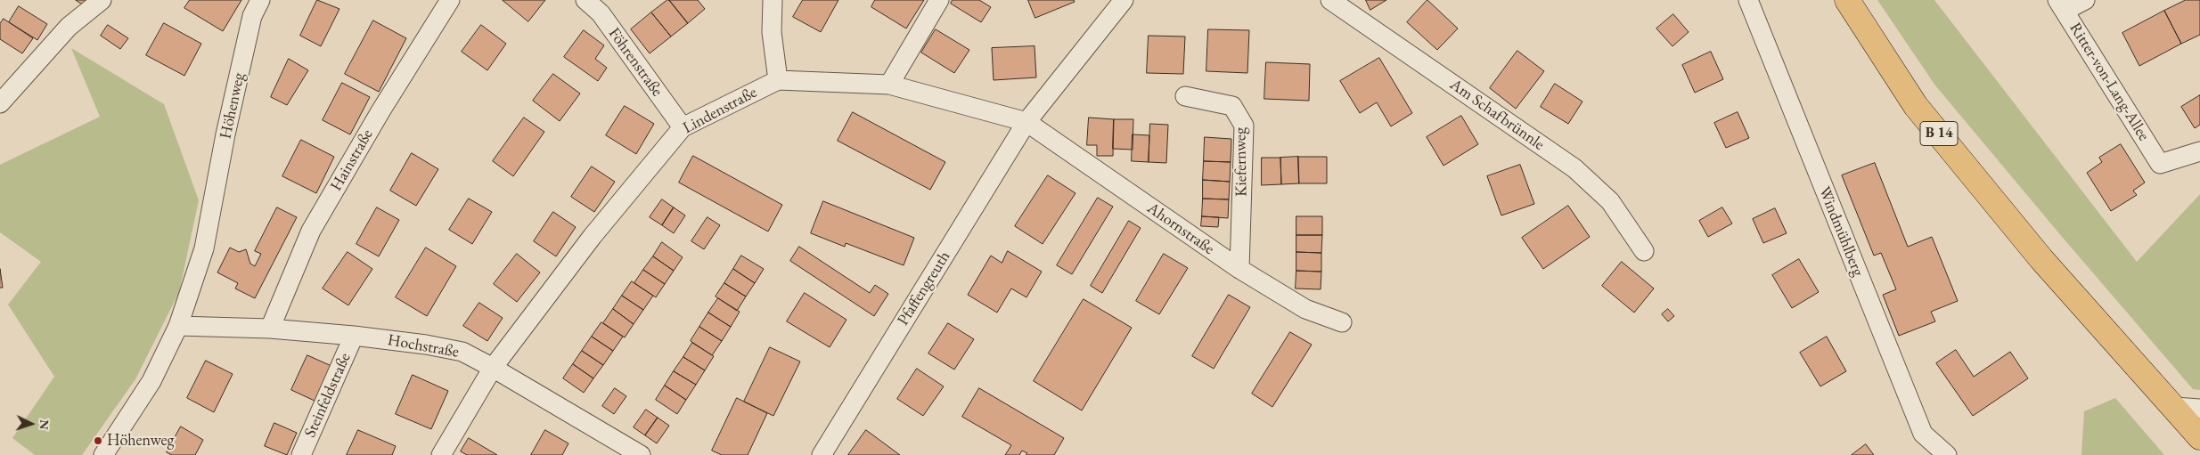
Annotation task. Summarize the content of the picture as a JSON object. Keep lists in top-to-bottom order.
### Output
{
  "streets": {
    "main road": ["B 14"],
    "street": [
      "Föhrenstraße",
      "Ritter-von-Lang-Allee",
      "Höhenweg",
      "Lindenstraße",
      "Am Schafbrünnle",
      "Hainstraße",
      "Kiefernweg",
      "Ahornstraße",
      "Windmühlberg",
      "Pfaffengreuth",
      "Hochstraße",
      "Steinfeldstraße"
    ]
  },
  "crossings": [
    ["Föhrenstraße", "Lindenstraße"],
    ["Höhenweg", "Hochstraße"],
    ["Lindenstraße", "Ahornstraße"],
    ["Lindenstraße", "Pfaffengreuth"],
    ["Lindenstraße", "Hochstraße"],
    ["Hainstraße", "Hochstraße"],
    ["Kiefernweg", "Ahornstraße"],
    ["Ahornstraße", "Pfaffengreuth"],
    ["Hochstraße", "Steinfeldstraße"]
  ],
  "places": ["Höhenweg"],
  "north": "right"
}
